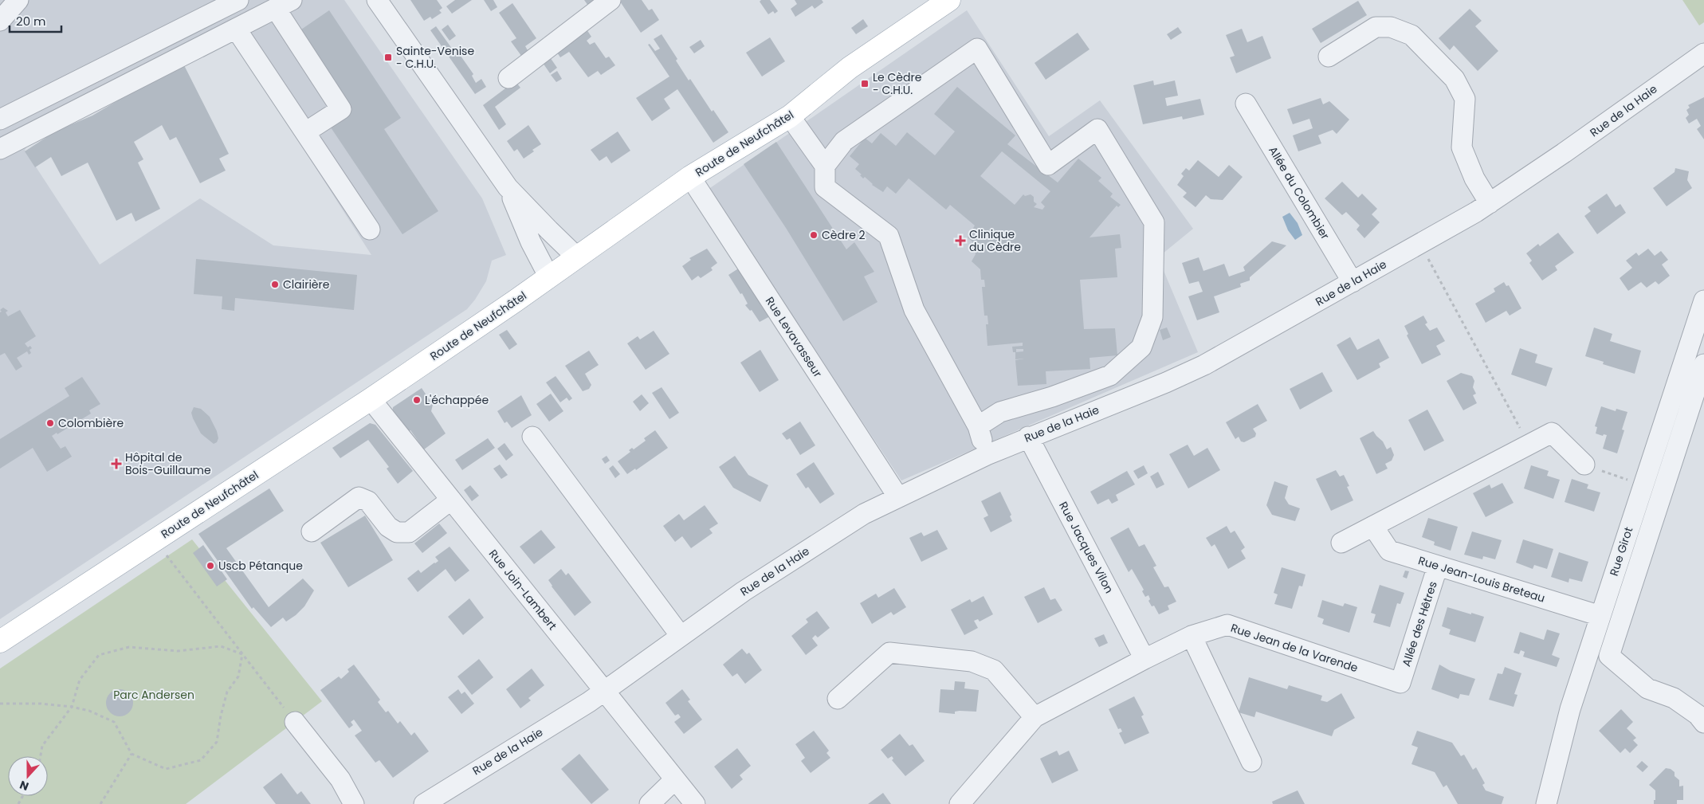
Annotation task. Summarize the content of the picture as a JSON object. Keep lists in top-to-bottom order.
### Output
{
  "streets": {
    "main road": ["Route de Neufchâtel"],
    "street": [
      "Rue de la Haie",
      "Allée du Colombier",
      "Rue Levavasseur",
      "Rue Jacques Vilon",
      "Rue Girot",
      "Rue Jean-Louis Breteau",
      "Rue Join-Lambert",
      "Allée des Hêtres",
      "Rue Jean de la Varende"
    ]
  },
  "crossings": [
    ["Rue de la Haie", "Allée du Colombier"],
    ["Rue de la Haie", "Rue Levavasseur"],
    ["Rue de la Haie", "Rue Jacques Vilon"],
    ["Rue de la Haie", "Rue Join-Lambert"],
    ["Route de Neufchâtel", "Rue Levavasseur"],
    ["Route de Neufchâtel", "Rue Join-Lambert"],
    ["Rue Jacques Vilon", "Rue Jean de la Varende"],
    ["Rue Girot", "Rue Jean-Louis Breteau"],
    ["Rue Jean-Louis Breteau", "Allée des Hêtres"],
    ["Allée des Hêtres", "Rue Jean de la Varende"]
  ],
  "parks": ["Parc Andersen"],
  "places": {
    "transit": ["Sainte-Venise - C.H.U.", "Le Cèdre - C.H.U."],
    "other": [
      "Cèdre 2",
      "Clairière",
      "L'échappée",
      "Colombière",
      "Uscb Pétanque"
    ],
    "health": ["Clinique du Cèdre", "Hôpital de Bois-Guillaume"]
  },
  "scale_bar": "20 m",
  "north": "bottom"
}
